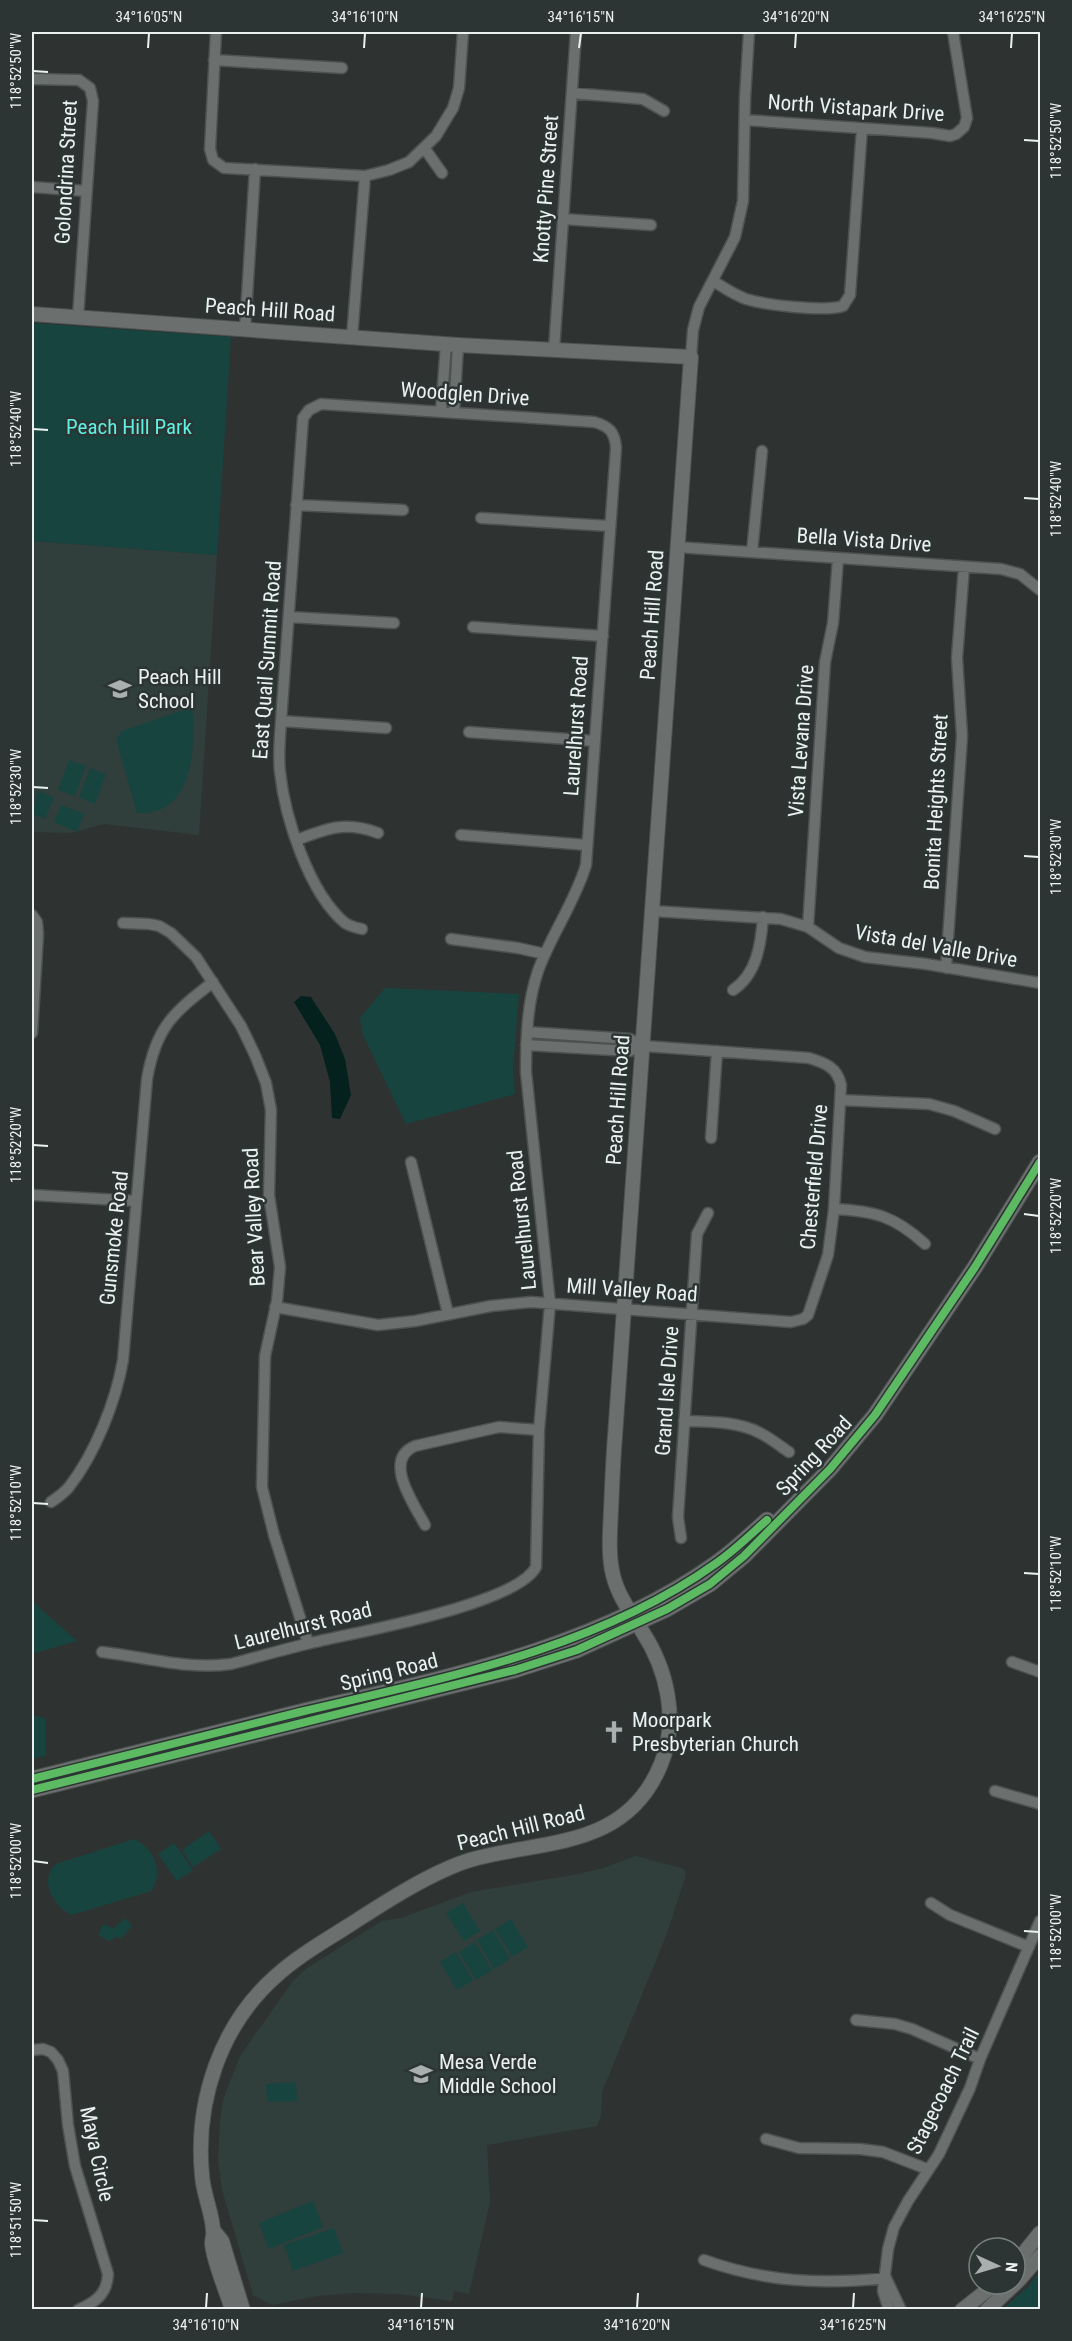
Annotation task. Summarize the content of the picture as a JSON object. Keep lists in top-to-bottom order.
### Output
{
  "streets": {
    "main road": ["Spring Road"],
    "street": [
      "North Vistapark Drive",
      "Golondrina Street",
      "Knotty Pine Street",
      "Peach Hill Road",
      "Woodglen Drive",
      "Bella Vista Drive",
      "East Quail Summit Road",
      "Laurelhurst Road",
      "Vista Levana Drive",
      "Bonita Heights Street",
      "Vista del Valle Drive",
      "Chesterfield Drive",
      "Bear Valley Road",
      "Gunsmoke Road",
      "Mill Valley Road",
      "Grand Isle Drive",
      "Stagecoach Trail",
      "Maya Circle"
    ]
  },
  "crossings": [
    ["Golondrina Street", "Peach Hill Road"],
    ["Knotty Pine Street", "Peach Hill Road"],
    ["Peach Hill Road", "Bella Vista Drive"],
    ["Peach Hill Road", "Vista del Valle Drive"],
    ["Peach Hill Road", "Mill Valley Road"],
    ["Peach Hill Road", "Spring Road"],
    ["Woodglen Drive", "East Quail Summit Road"],
    ["Woodglen Drive", "Laurelhurst Road"],
    ["Bella Vista Drive", "Vista Levana Drive"],
    ["Bella Vista Drive", "Bonita Heights Street"],
    ["Laurelhurst Road", "Bear Valley Road"],
    ["Laurelhurst Road", "Mill Valley Road"],
    ["Vista Levana Drive", "Vista del Valle Drive"],
    ["Bonita Heights Street", "Vista del Valle Drive"],
    ["Chesterfield Drive", "Mill Valley Road"],
    ["Bear Valley Road", "Gunsmoke Road"],
    ["Bear Valley Road", "Mill Valley Road"],
    ["Mill Valley Road", "Grand Isle Drive"]
  ],
  "parks": ["Peach Hill Park"],
  "places": {
    "school or university": ["Peach Hill School", "Mesa Verde Middle School"],
    "church": ["Moorpark Presbyterian Church"]
  },
  "north": "right",
  "coordinates": [
    "34°16'05\"N",
    "34°16'10\"N",
    "34°16'15\"N",
    "34°16'20\"N",
    "34°16'25\"N",
    "118°52'50\"W",
    "118°52'40\"W",
    "118°52'30\"W",
    "118°52'20\"W",
    "118°52'10\"W",
    "118°52'00\"W",
    "118°51'50\"W"
  ]
}
